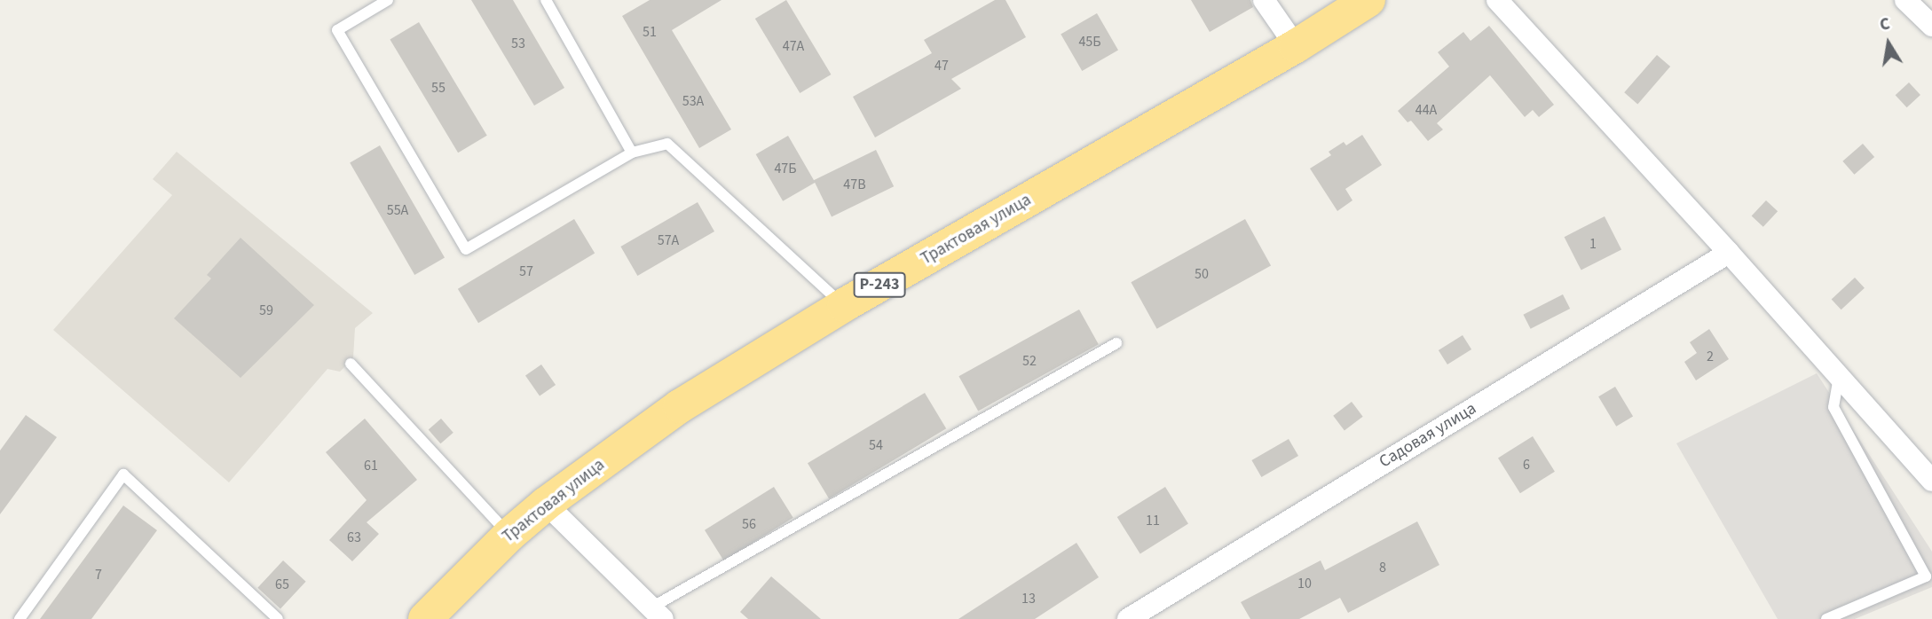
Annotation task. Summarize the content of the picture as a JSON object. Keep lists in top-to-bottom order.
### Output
{
  "streets": {
    "highway": ["Трактовая улица", "Р-243"],
    "street": ["Садовая улица"]
  },
  "house_numbers": [
    "51",
    "45Б",
    "53",
    "47А",
    "47",
    "55",
    "53А",
    "44А",
    "47Б",
    "47В",
    "55А",
    "57А",
    "1",
    "57",
    "50",
    "59",
    "2",
    "52",
    "54",
    "6",
    "61",
    "11",
    "56",
    "63",
    "8",
    "7",
    "10",
    "65",
    "13"
  ],
  "north": "top"
}
